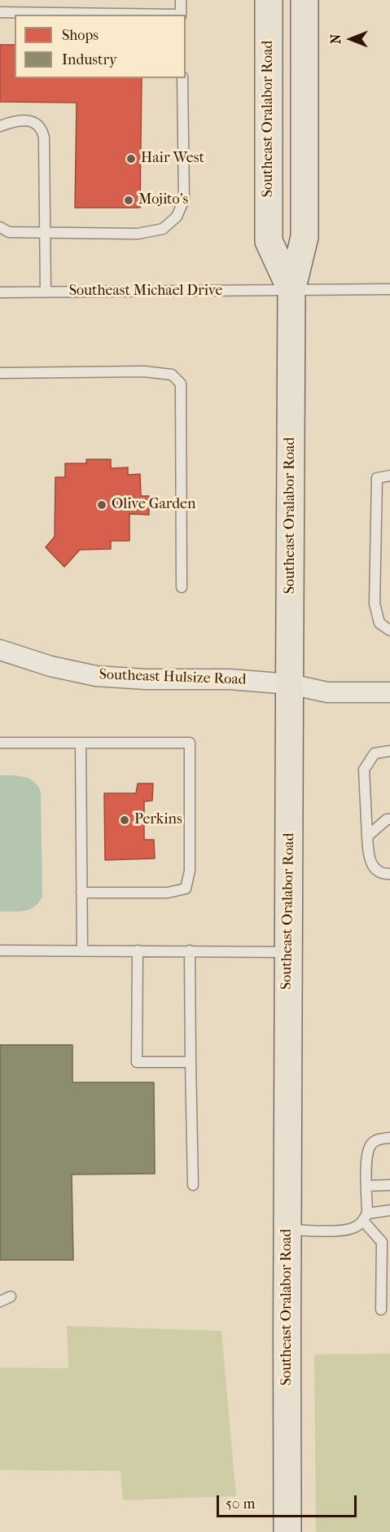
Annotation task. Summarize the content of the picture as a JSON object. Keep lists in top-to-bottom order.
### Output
{
  "streets": {
    "main road": ["Southeast Oralabor Road"],
    "street": ["Southeast Hulsize Road"],
    "lane": ["Southeast Michael Drive"]
  },
  "crossings": [
    ["Southeast Oralabor Road", "Southeast Michael Drive"],
    ["Southeast Oralabor Road", "Southeast Hulsize Road"]
  ],
  "places": [
    "Hair West",
    "Mojito's",
    "Olive Garden",
    "Perkins"
  ],
  "legend": ["Shops", "Industry"],
  "scale_bar": "50 m",
  "north": "left"
}
